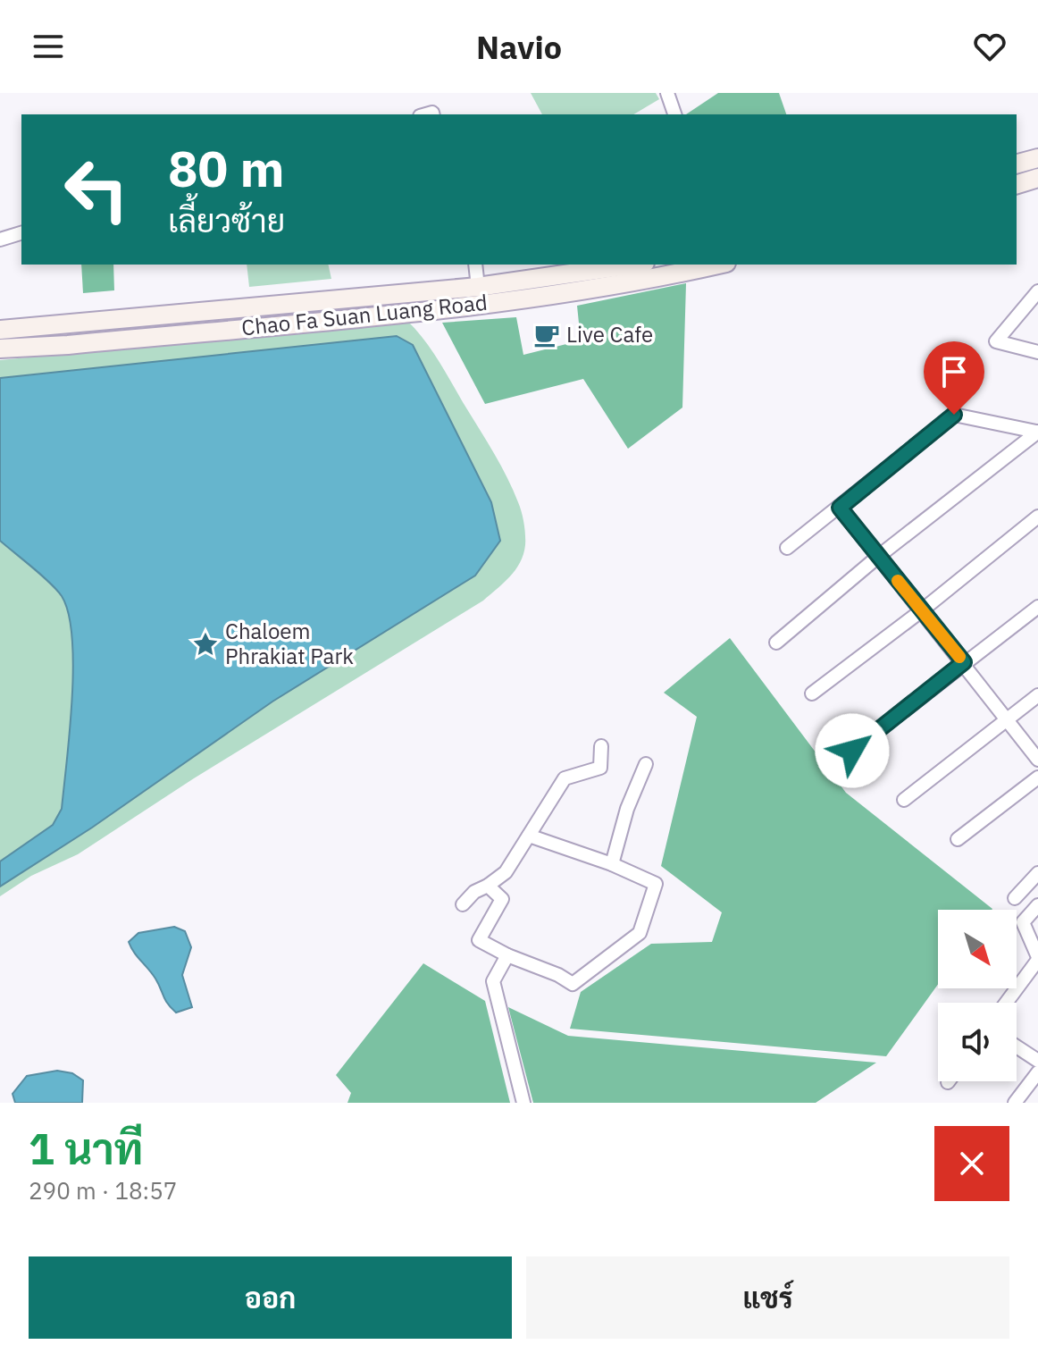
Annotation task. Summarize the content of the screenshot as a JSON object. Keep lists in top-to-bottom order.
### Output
{
  "streets": {
    "main road": ["Chao Fa Suan Luang Road"]
  },
  "places": {
    "cafe": ["Live Cafe"],
    "place": ["Chaloem Phrakiat Park"]
  },
  "north": "bottom right",
  "page": {
    "header": "Navio",
    "turn": ["80 m", "เลี้ยวซ้าย"],
    "heading": ["1 นาที", "290 m · 18:57"],
    "buttons": ["ออก", "แชร์"]
  }
}
